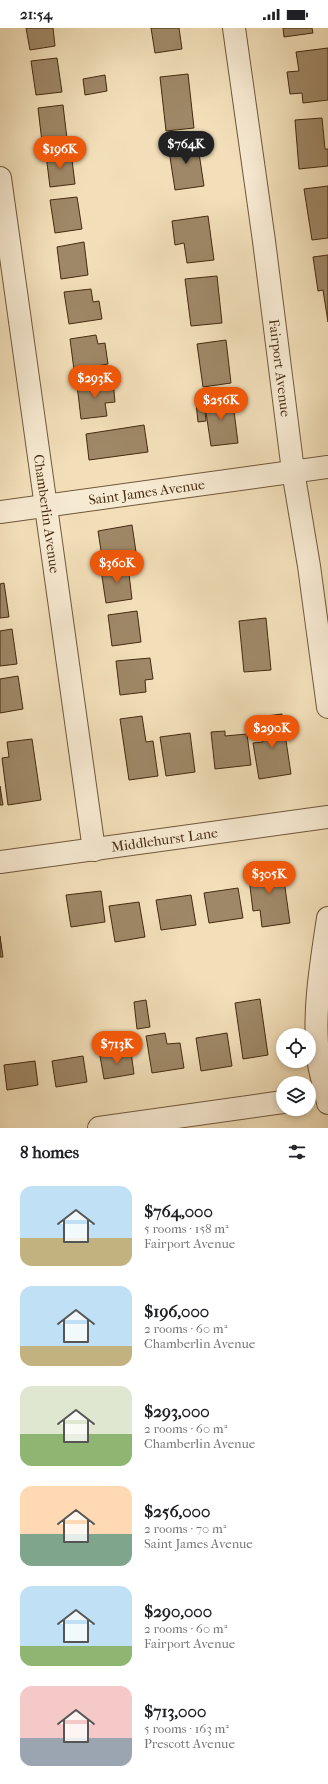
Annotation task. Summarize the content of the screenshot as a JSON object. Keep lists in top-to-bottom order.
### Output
{
  "streets": {
    "street": [
      "Fairport Avenue",
      "Saint James Avenue",
      "Chamberlin Avenue",
      "Middlehurst Lane"
    ]
  },
  "crossings": [
    ["Fairport Avenue", "Saint James Avenue"],
    ["Saint James Avenue", "Chamberlin Avenue"],
    ["Chamberlin Avenue", "Middlehurst Lane"]
  ],
  "page": {
    "status": "21:54",
    "price": [
      "$764K",
      "$196K",
      "$293K",
      "$256K",
      "$360K",
      "$290K",
      "$305K",
      "$713K"
    ],
    "heading": "8 homes",
    "list": [
      {
        "name": "$764,000",
        "note": "5 rooms · 158 m² · Fairport Avenue"
      },
      {
        "name": "$196,000",
        "note": "2 rooms · 60 m² · Chamberlin Avenue"
      },
      {
        "name": "$293,000",
        "note": "2 rooms · 60 m² · Chamberlin Avenue"
      },
      {
        "name": "$256,000",
        "note": "2 rooms · 70 m² · Saint James Avenue"
      },
      {
        "name": "$290,000",
        "note": "2 rooms · 60 m² · Fairport Avenue"
      },
      {
        "name": "$713,000",
        "note": "5 rooms · 163 m² · Prescott Avenue"
      }
    ]
  }
}
